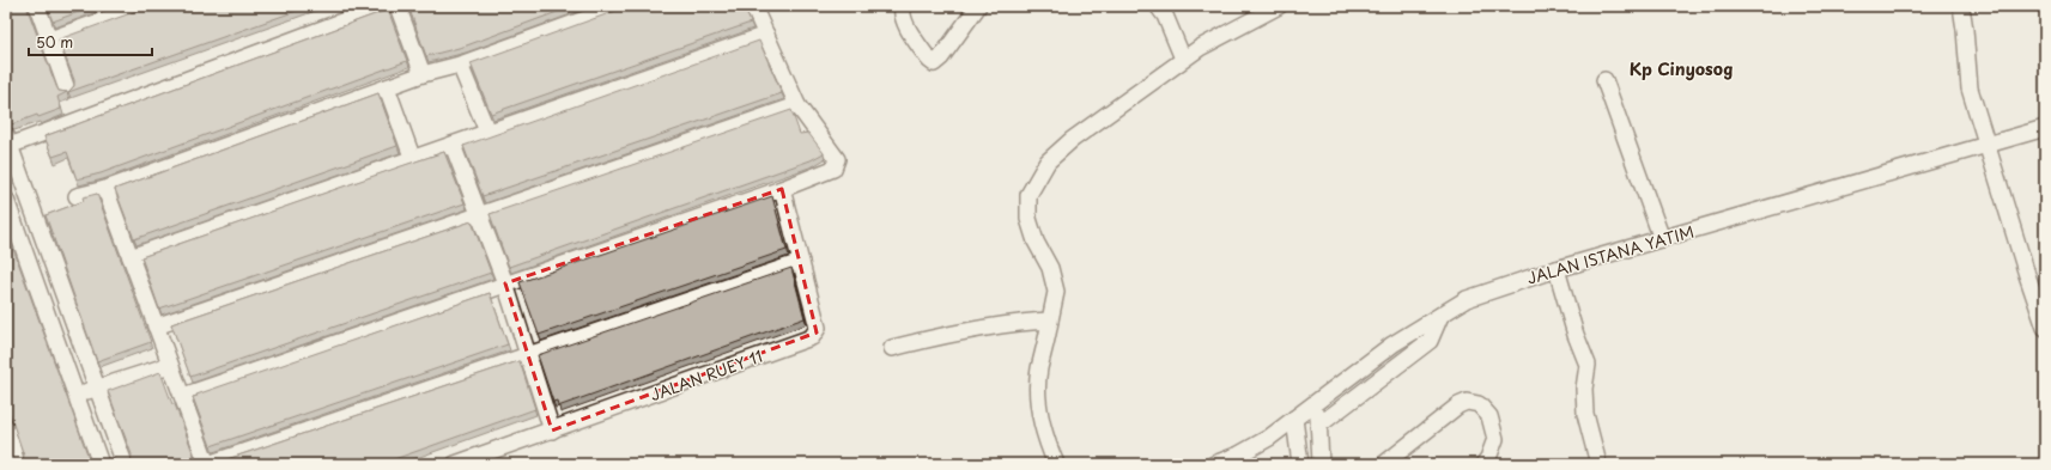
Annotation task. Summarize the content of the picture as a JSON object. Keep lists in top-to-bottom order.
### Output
{
  "streets": {
    "street": ["JALAN ISTANA YATIM", "JALAN RUEY 11"]
  },
  "districts": ["Kp Cinyosog"],
  "scale_bar": "50 m"
}
